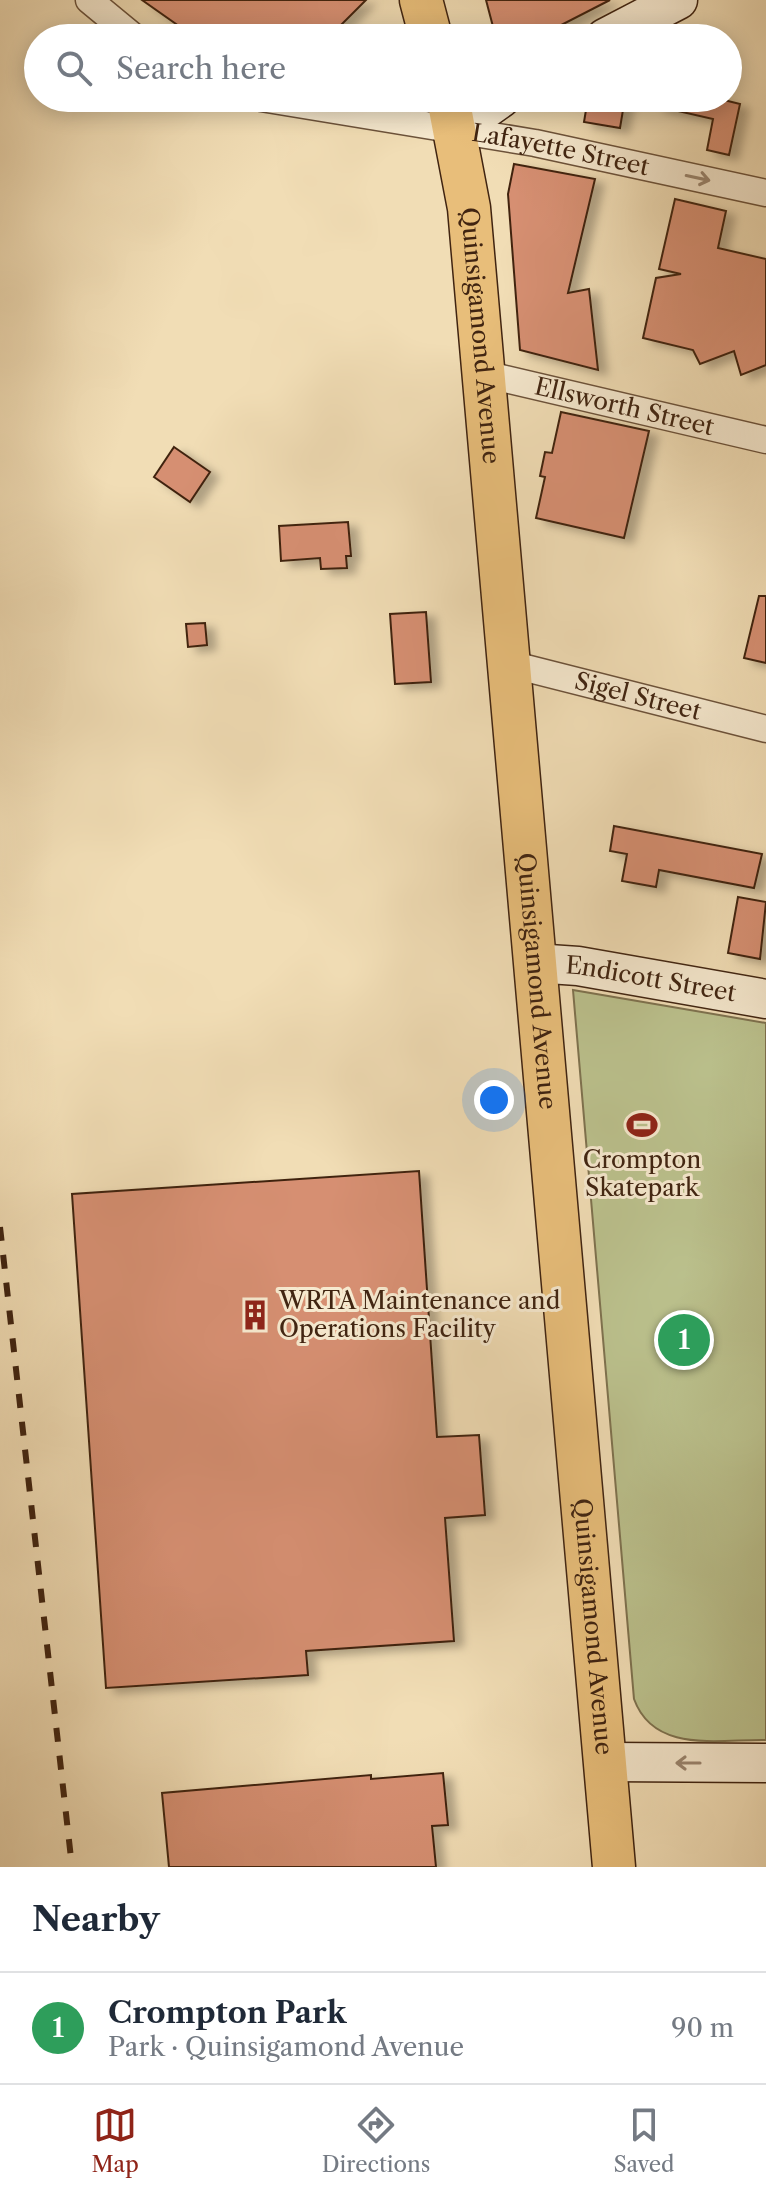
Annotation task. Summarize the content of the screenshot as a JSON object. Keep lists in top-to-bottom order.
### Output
{
  "streets": {
    "main road": ["Quinsigamond Avenue"],
    "street": [
      "Lafayette Street",
      "Ellsworth Street",
      "Sigel Street",
      "Endicott Street"
    ]
  },
  "crossings": [
    ["Lafayette Street", "Quinsigamond Avenue"],
    ["Quinsigamond Avenue", "Ellsworth Street"],
    ["Quinsigamond Avenue", "Sigel Street"],
    ["Quinsigamond Avenue", "Endicott Street"]
  ],
  "one_way": ["Lafayette Street"],
  "places": {
    "sports": ["Crompton Skatepark"],
    "building": ["WRTA Maintenance and Operations Facility"]
  },
  "page": {
    "search": "Search here",
    "pins": "1",
    "heading": "Nearby",
    "list": [
      {
        "mark": "1",
        "name": "Crompton Park",
        "note": "Park · Quinsigamond Avenue",
        "value": "90 m"
      }
    ],
    "nav": ["Map", "Directions", "Saved"]
  }
}
